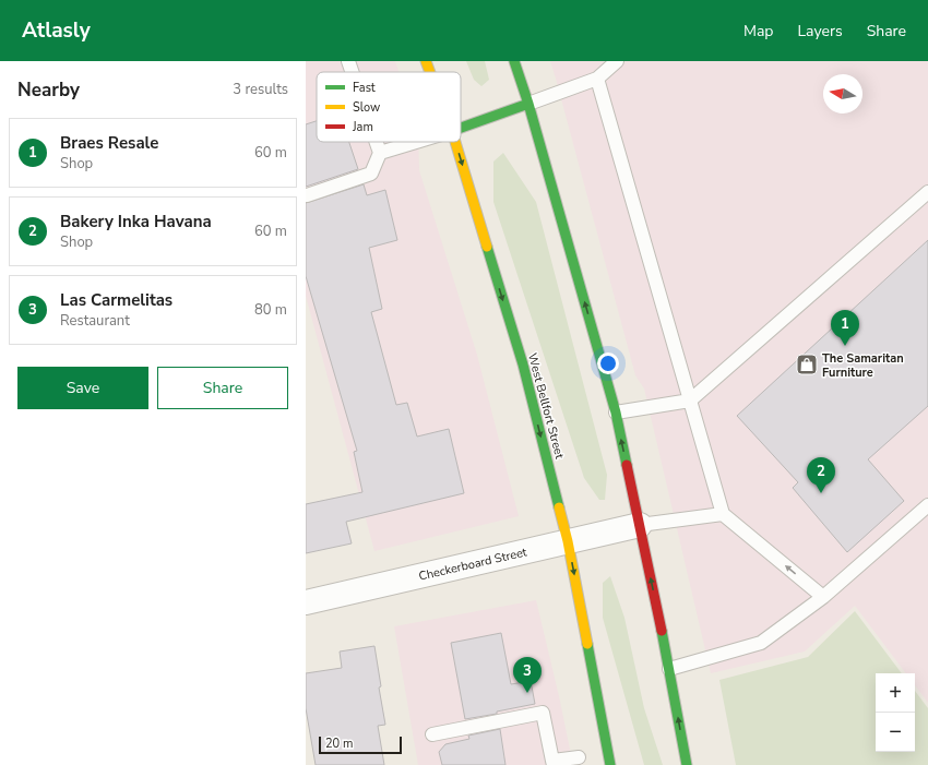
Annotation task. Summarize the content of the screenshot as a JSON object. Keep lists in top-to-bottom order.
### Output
{
  "streets": {
    "main road": ["West Bellfort Street"],
    "street": ["Checkerboard Street"]
  },
  "crossings": [
    ["West Bellfort Street", "Checkerboard Street"]
  ],
  "places": {
    "shop": ["The Samaritan Furniture"]
  },
  "legend": ["Fast", "Slow", "Jam"],
  "scale_bar": "20 m",
  "north": "left",
  "page": {
    "header": "Atlasly",
    "nav": ["Map", "Layers", "Share"],
    "heading": ["Nearby", "3 results"],
    "list": [
      {
        "mark": "1",
        "name": "Braes Resale",
        "note": "Shop",
        "value": "60 m"
      },
      {
        "mark": "2",
        "name": "Bakery Inka Havana",
        "note": "Shop",
        "value": "60 m"
      },
      {
        "mark": "3",
        "name": "Las Carmelitas",
        "note": "Restaurant",
        "value": "80 m"
      }
    ],
    "pins": ["1", "2", "3"],
    "buttons": ["Save", "Share"],
    "map_buttons": ["+", "−"],
    "scale": "20 m"
  }
}
